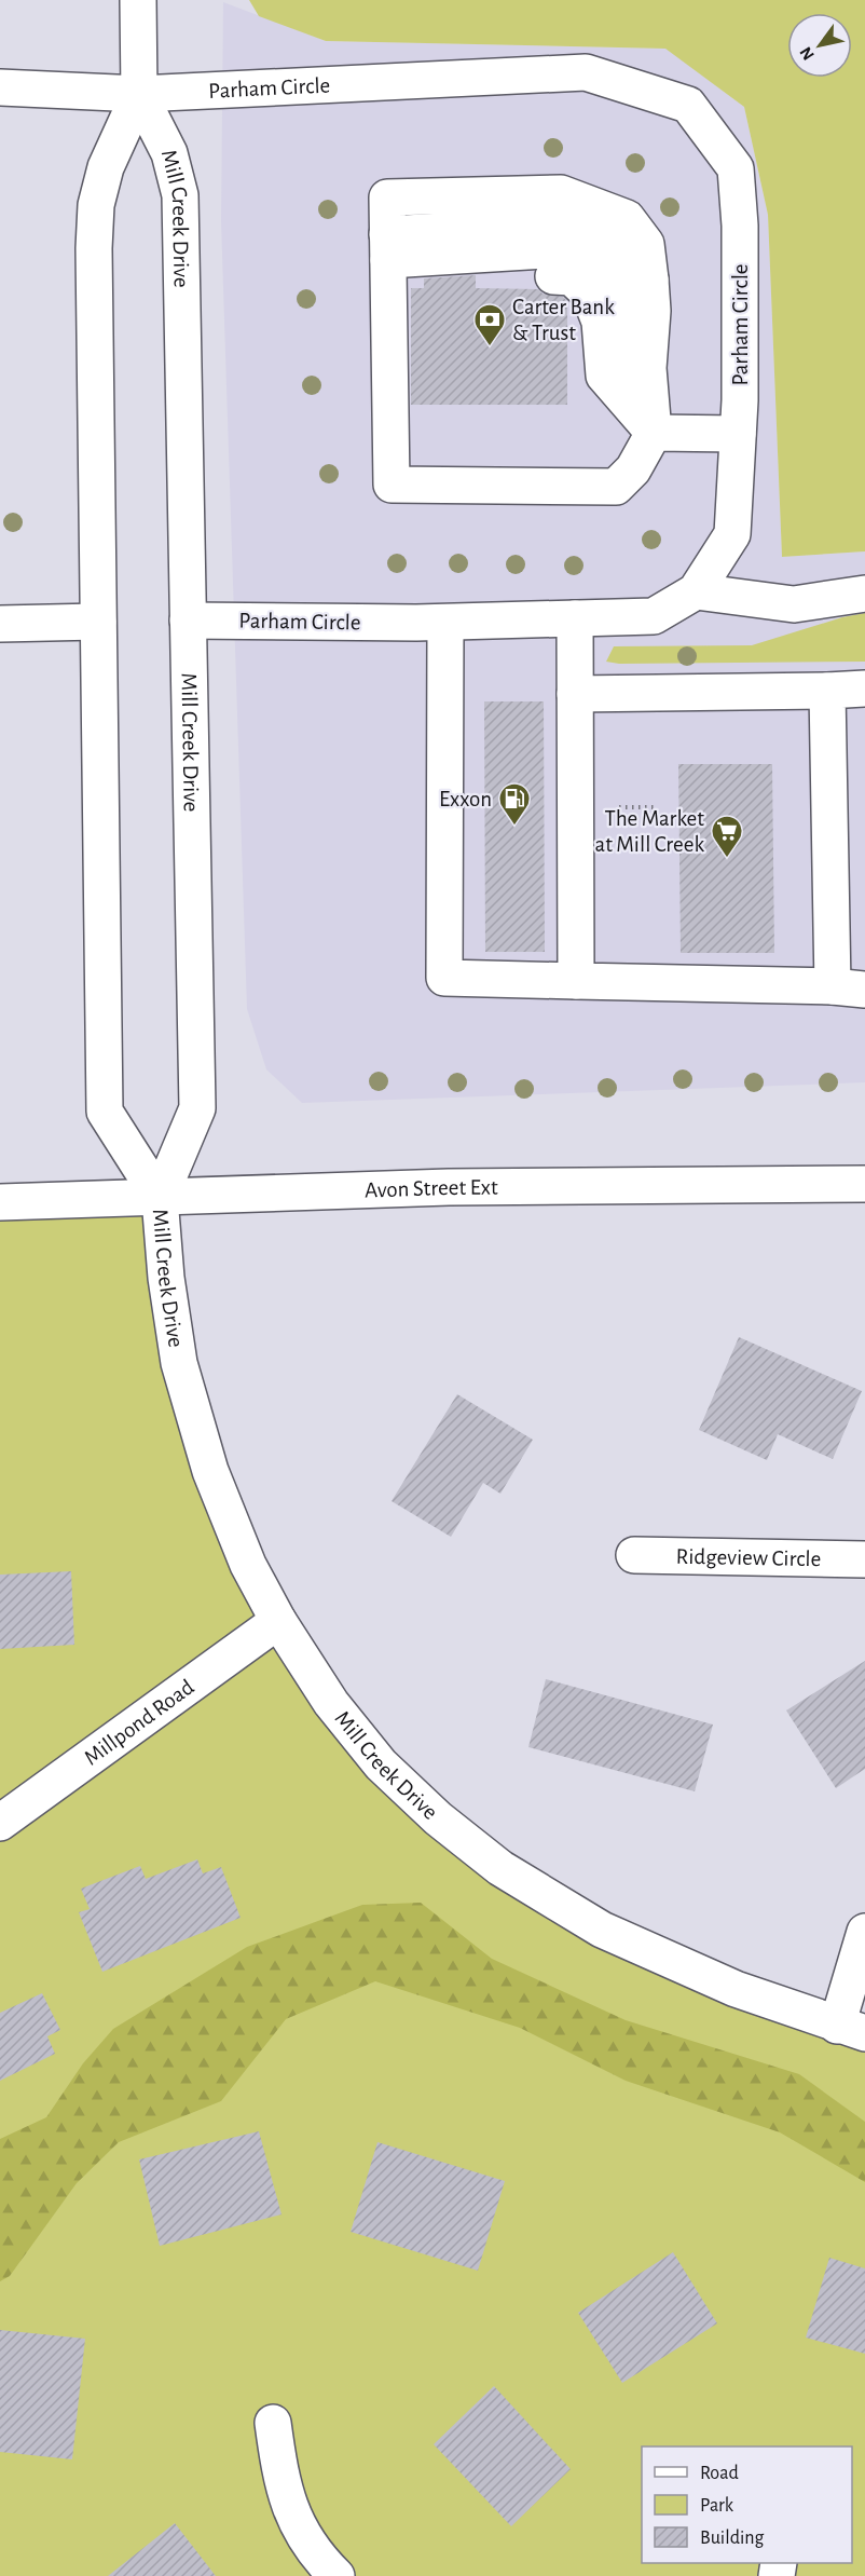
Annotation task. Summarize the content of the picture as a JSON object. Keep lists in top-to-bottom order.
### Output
{
  "streets": {
    "street": [
      "Parham Circle",
      "Mill Creek Drive",
      "Avon Street Ext",
      "Ridgeview Circle",
      "Millpond Road"
    ]
  },
  "crossings": [
    ["Parham Circle", "Mill Creek Drive"],
    ["Mill Creek Drive", "Avon Street Ext"],
    ["Mill Creek Drive", "Millpond Road"]
  ],
  "places": {
    "bank": ["Carter Bank & Trust"],
    "fuel station": ["Exxon"],
    "supermarket": ["The Market at Mill Creek"]
  },
  "legend": ["Road", "Park", "Building"],
  "north": "bottom left"
}
